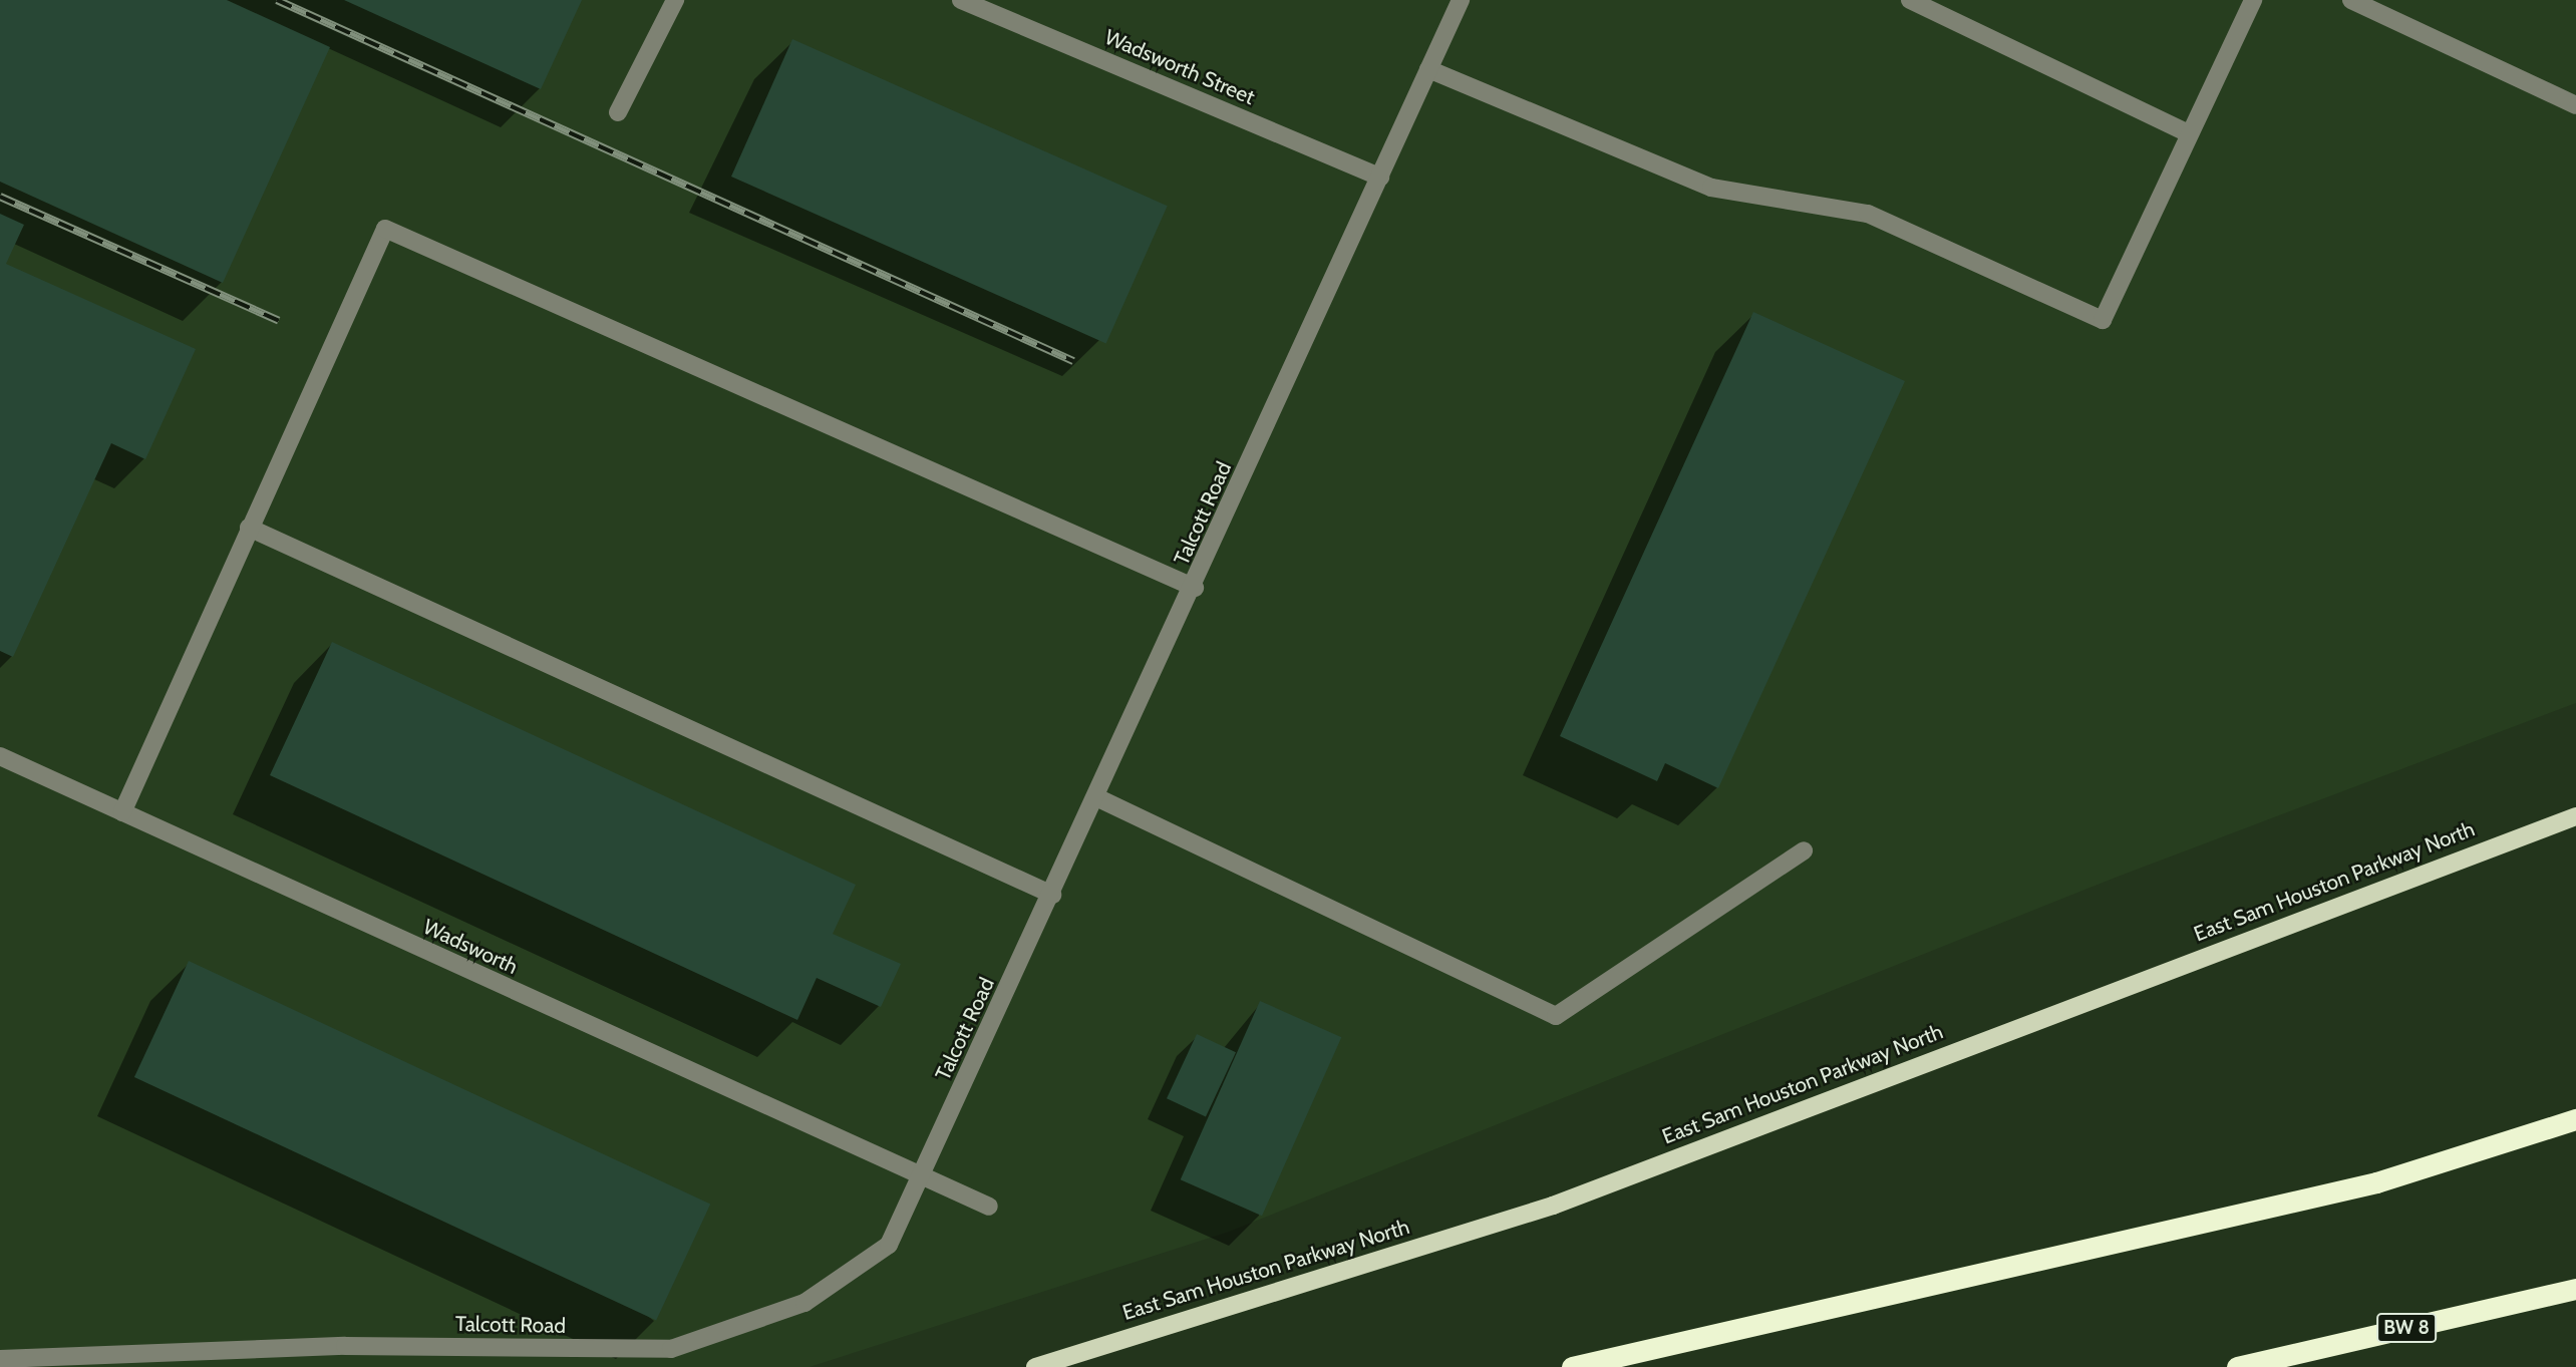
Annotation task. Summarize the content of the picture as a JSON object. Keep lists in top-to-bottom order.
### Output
{
  "streets": {
    "highway": ["BW 8"],
    "main road": ["East Sam Houston Parkway North"],
    "lane": ["Wadsworth Street", "Talcott Road", "Wadsworth"]
  },
  "crossings": [
    ["Wadsworth Street", "Talcott Road"],
    ["Talcott Road", "Wadsworth"]
  ]
}
